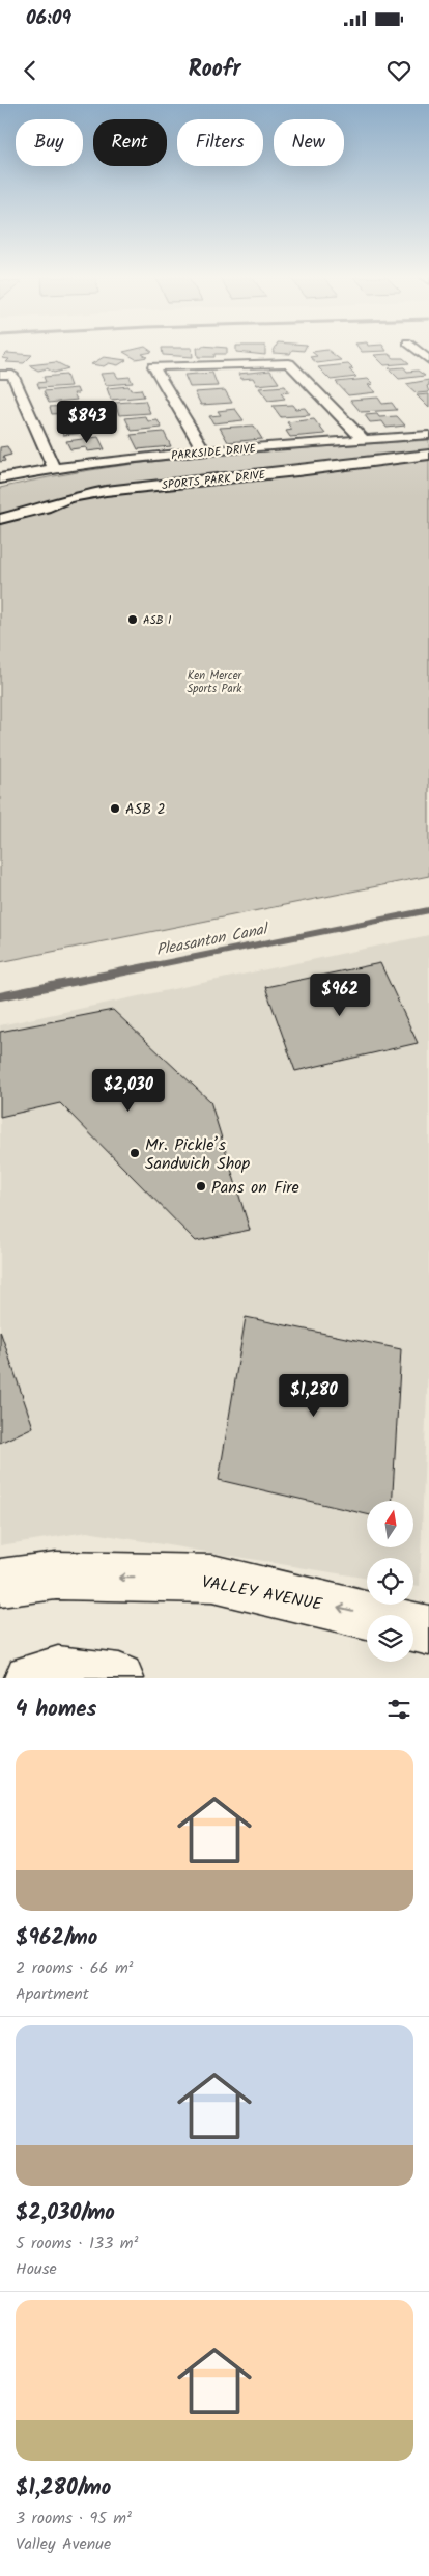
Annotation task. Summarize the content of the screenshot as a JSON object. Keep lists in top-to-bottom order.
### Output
{
  "streets": {
    "main road": ["VALLEY AVENUE"],
    "street": ["PARKSIDE DRIVE", "SPORTS PARK DRIVE"]
  },
  "one_way": ["VALLEY AVENUE"],
  "water": ["Pleasanton Canal"],
  "parks": ["Ken Mercer Sports Park"],
  "places": [
    "ASB 1",
    "ASB 2",
    "Mr. Pickle’s Sandwich Shop",
    "Pans on Fire"
  ],
  "north": "top",
  "page": {
    "status": "06:09",
    "header": "Roofr",
    "chip": [
      "Buy",
      "Rent",
      "Filters",
      "New"
    ],
    "price": [
      "$843",
      "$962",
      "$2,030",
      "$1,280"
    ],
    "heading": "4 homes",
    "list": [
      {
        "name": "$962/mo",
        "note": "2 rooms · 66 m² · Apartment"
      },
      {
        "name": "$2,030/mo",
        "note": "5 rooms · 133 m² · House"
      },
      {
        "name": "$1,280/mo",
        "note": "3 rooms · 95 m² · Valley Avenue"
      }
    ]
  }
}
